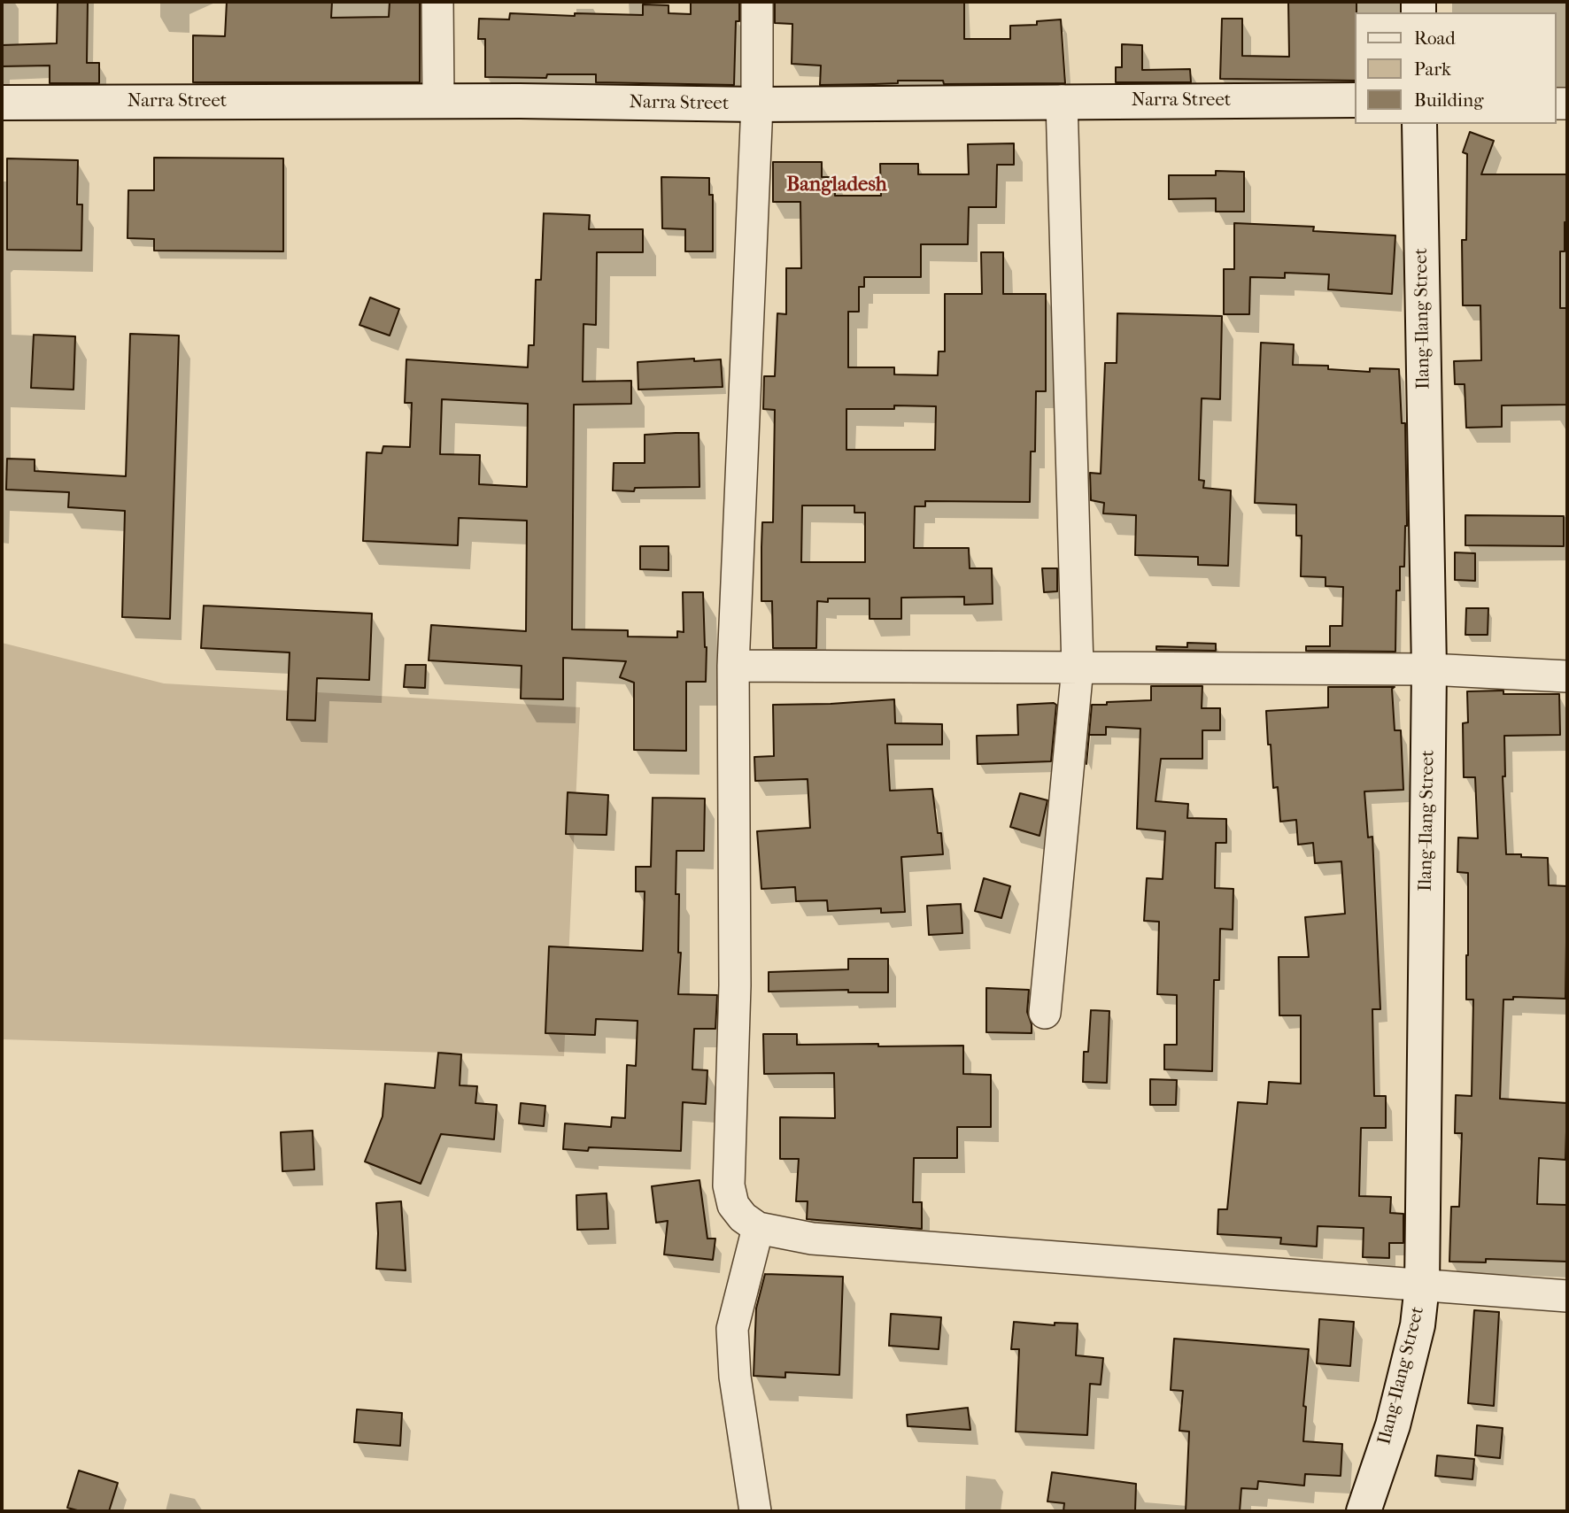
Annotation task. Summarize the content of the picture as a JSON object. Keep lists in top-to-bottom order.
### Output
{
  "streets": {
    "main road": ["Narra Street", "Ilang-Ilang Street"]
  },
  "districts": ["Bangladesh"],
  "legend": ["Road", "Park", "Building"]
}
